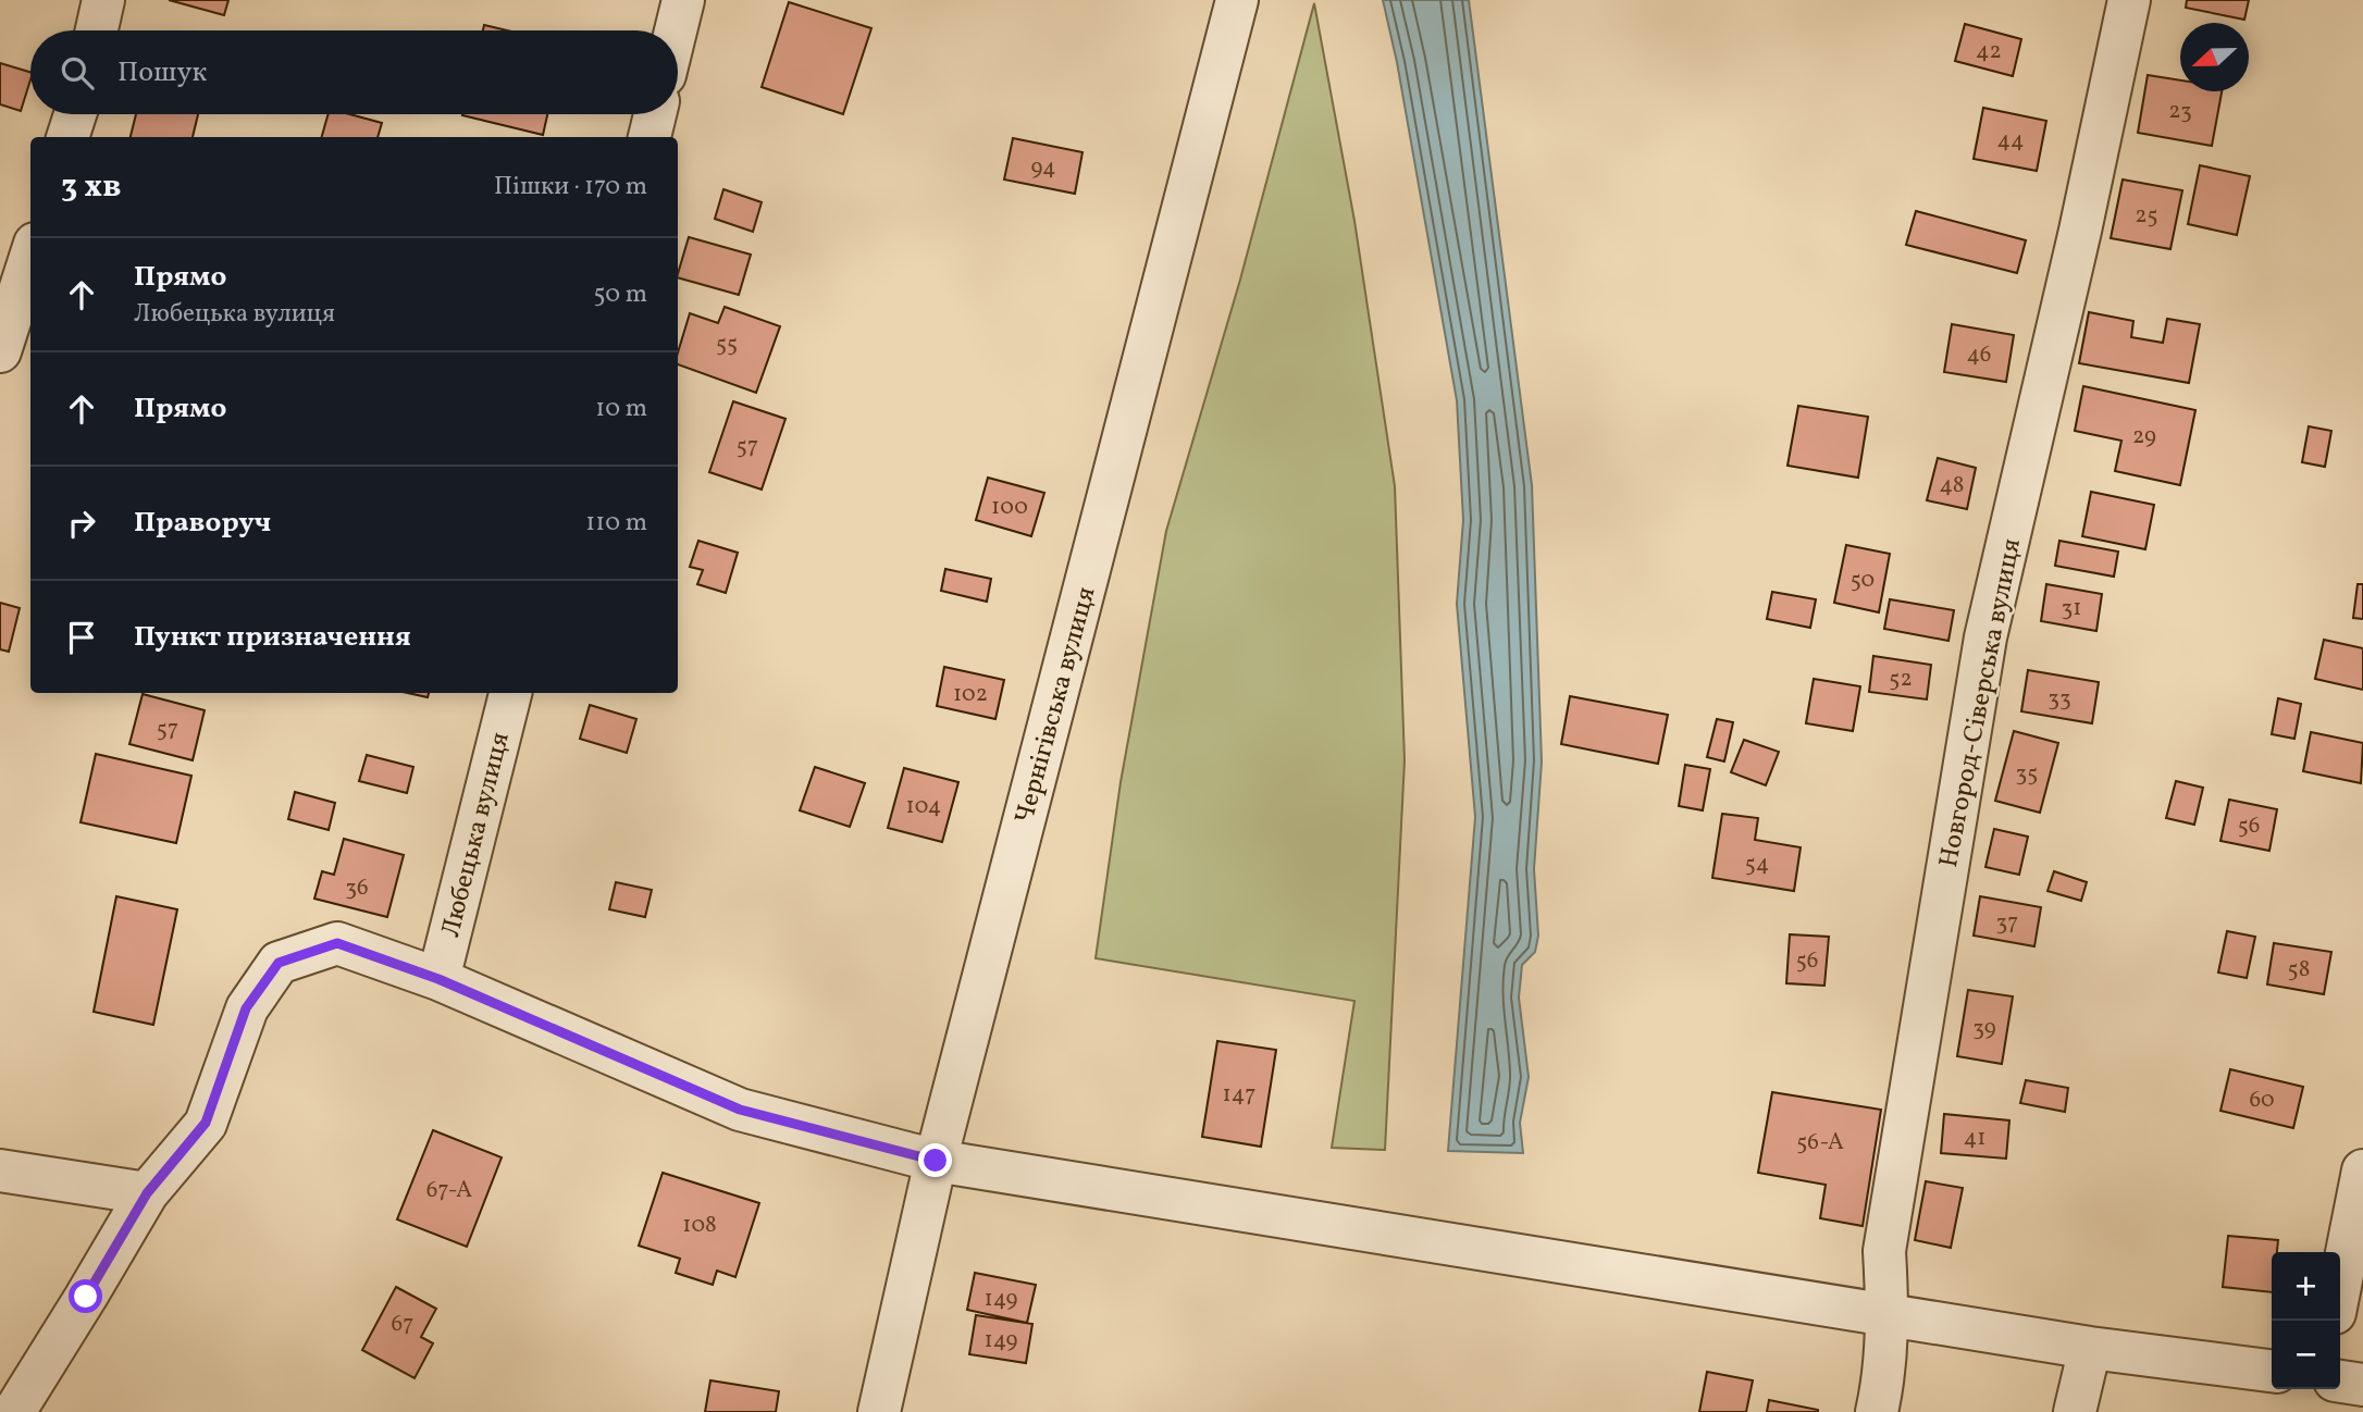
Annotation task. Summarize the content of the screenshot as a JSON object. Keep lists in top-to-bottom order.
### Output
{
  "streets": {
    "street": ["Новгород-Сіверська вулиця", "Чернігівська вулиця", "Любецька вулиця"]
  },
  "house_numbers": [
    "42",
    "23",
    "44",
    "94",
    "25",
    "55",
    "46",
    "29",
    "57",
    "48",
    "100",
    "50",
    "31",
    "52",
    "102",
    "33",
    "57",
    "35",
    "104",
    "56",
    "54",
    "36",
    "37",
    "56",
    "58",
    "39",
    "147",
    "60",
    "41",
    "56-А",
    "67-А",
    "108",
    "149",
    "67",
    "149"
  ],
  "north": "left",
  "page": {
    "search": "Пошук",
    "heading": ["3 хв", "Пішки · 170 m"],
    "list": [
      ["Прямо", "Любецька вулиця", "50 m"],
      ["Прямо", "10 m"],
      ["Праворуч", "110 m"],
      "Пункт призначення"
    ],
    "map_buttons": ["+", "−"]
  }
}
